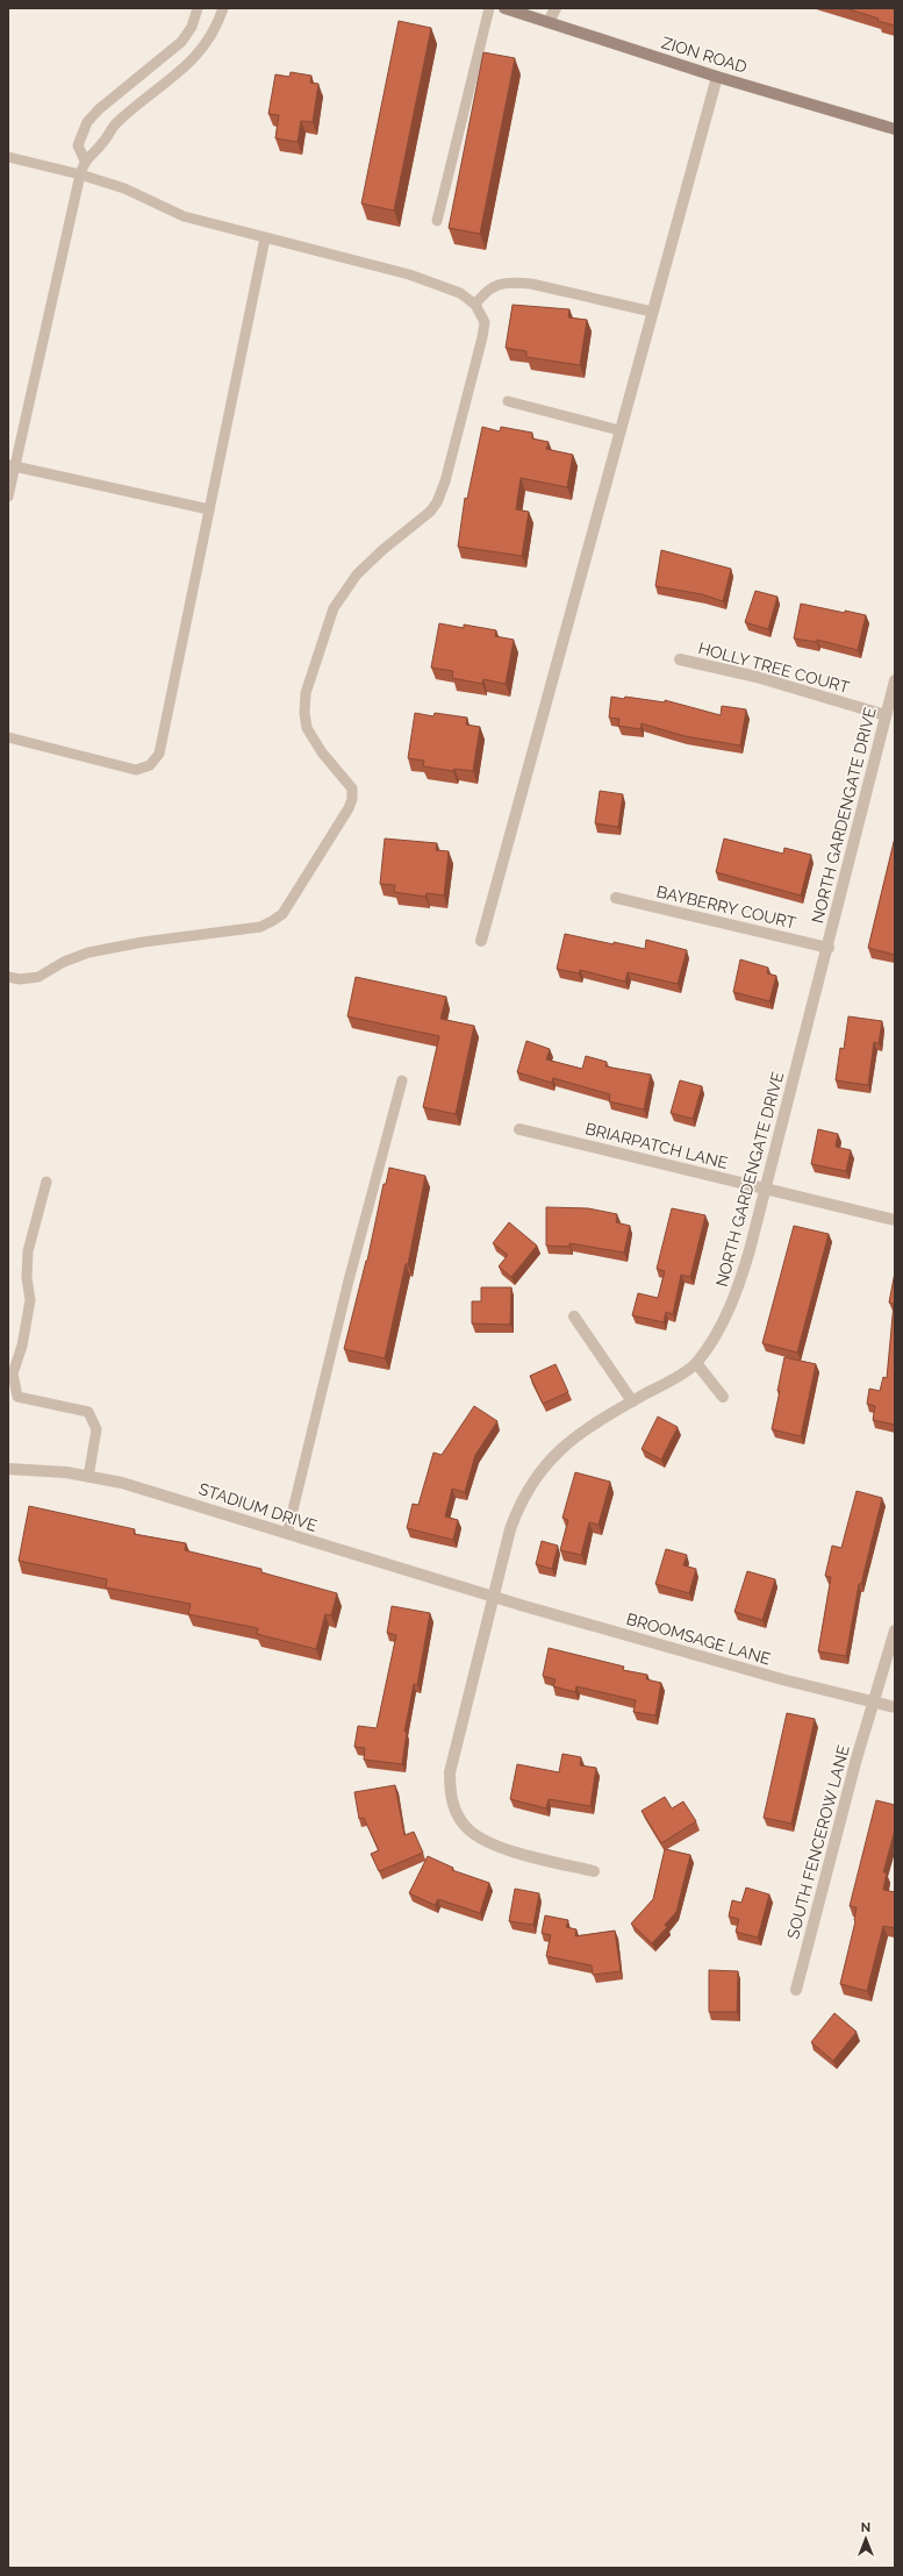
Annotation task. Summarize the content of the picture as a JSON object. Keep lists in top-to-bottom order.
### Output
{
  "streets": {
    "main road": ["ZION ROAD"],
    "street": [
      "HOLLY TREE COURT",
      "NORTH GARDENGATE DRIVE",
      "BAYBERRY COURT",
      "BRIARPATCH LANE",
      "STADIUM DRIVE",
      "BROOMSAGE LANE",
      "SOUTH FENCEROW LANE"
    ]
  },
  "crossings": [
    ["HOLLY TREE COURT", "NORTH GARDENGATE DRIVE"],
    ["NORTH GARDENGATE DRIVE", "BAYBERRY COURT"],
    ["NORTH GARDENGATE DRIVE", "BRIARPATCH LANE"],
    ["NORTH GARDENGATE DRIVE", "STADIUM DRIVE"],
    ["NORTH GARDENGATE DRIVE", "BROOMSAGE LANE"],
    ["STADIUM DRIVE", "BROOMSAGE LANE"],
    ["BROOMSAGE LANE", "SOUTH FENCEROW LANE"]
  ],
  "north": "top"
}
